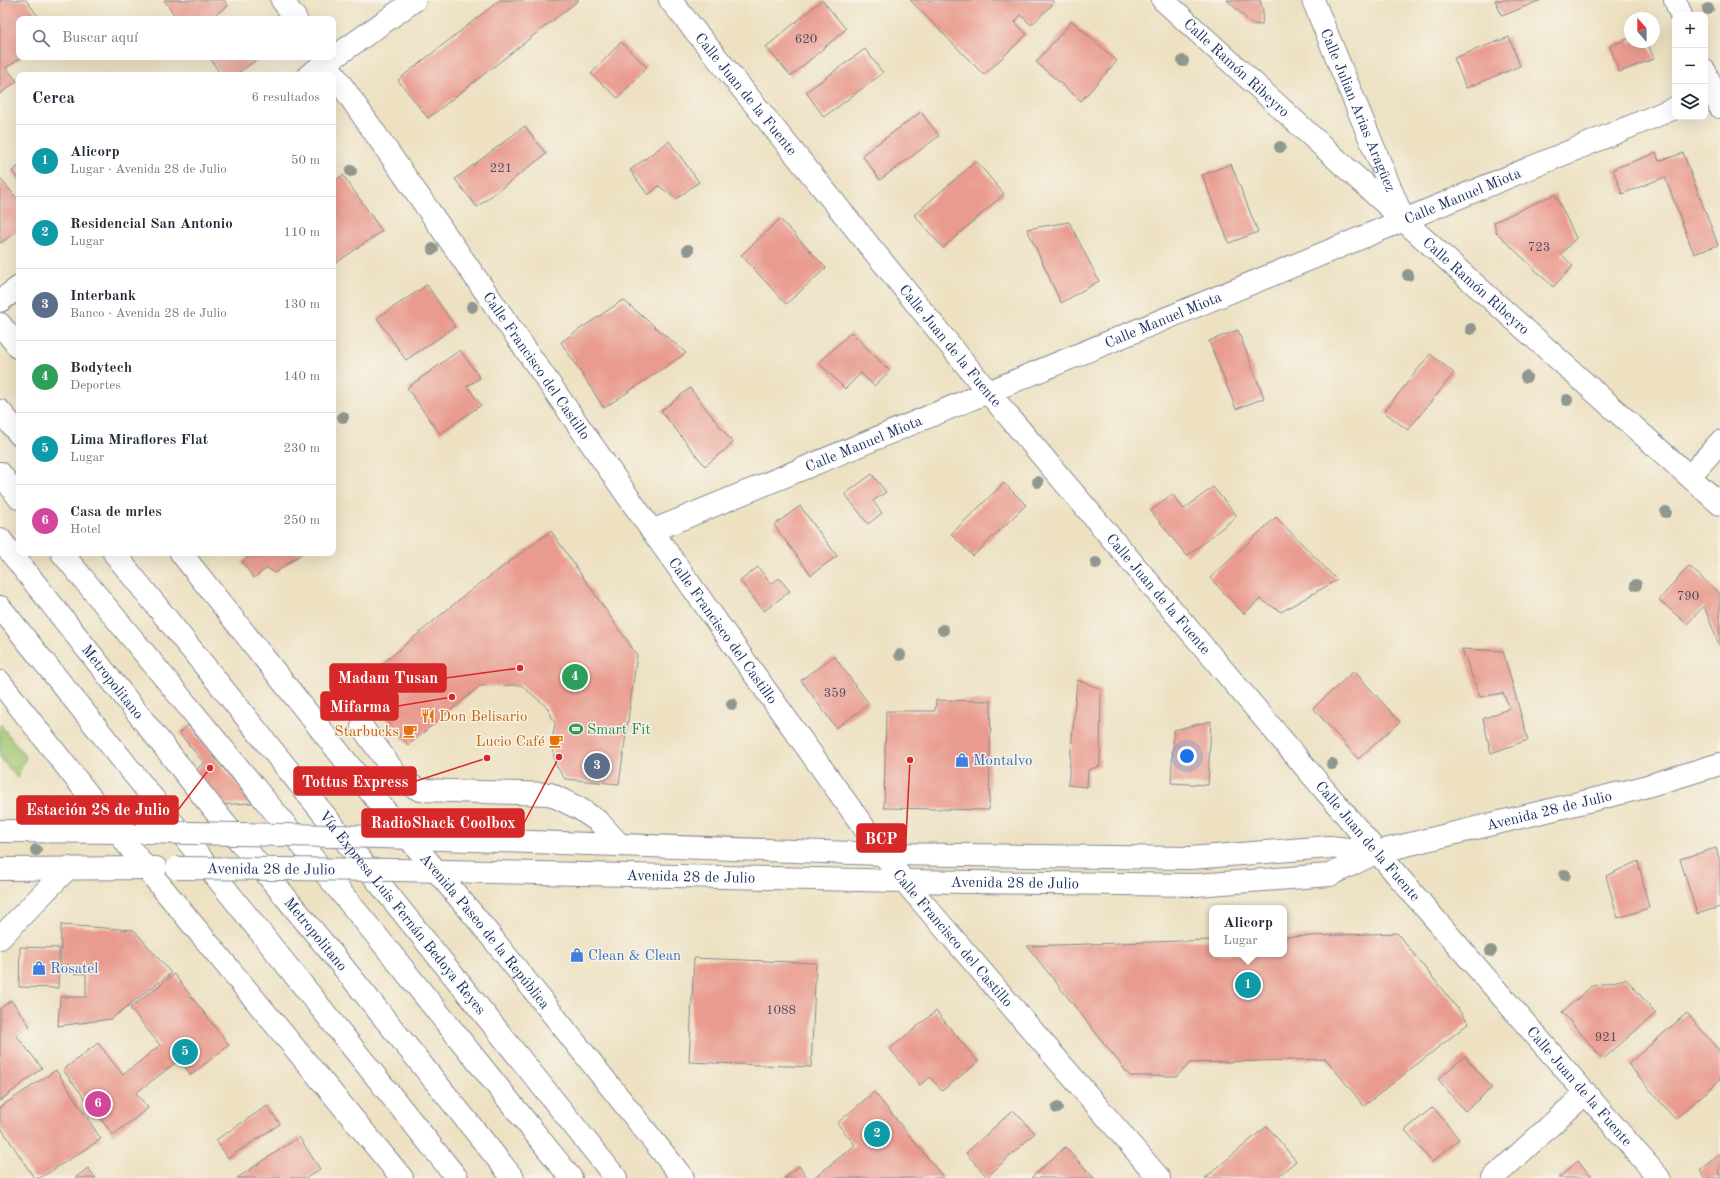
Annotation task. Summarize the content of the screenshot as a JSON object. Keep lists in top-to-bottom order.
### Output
{
  "streets": {
    "main road": [
      "Calle Ramón Ribeyro",
      "Calle Juan de la Fuente",
      "Calle Julian Arias Aragüez",
      "Calle Manuel Miota",
      "Calle Francisco del Castillo",
      "Metropolitano",
      "Avenida 28 de Julio",
      "Vía Expresa Luis Fernán Bedoya Reyes",
      "Avenida Paseo de la República"
    ]
  },
  "crossings": [
    ["Calle Ramón Ribeyro", "Calle Julian Arias Aragüez"],
    ["Calle Ramón Ribeyro", "Calle Manuel Miota"],
    ["Calle Juan de la Fuente", "Calle Manuel Miota"],
    ["Calle Juan de la Fuente", "Avenida 28 de Julio"],
    ["Calle Julian Arias Aragüez", "Calle Manuel Miota"],
    ["Calle Manuel Miota", "Calle Francisco del Castillo"],
    ["Calle Francisco del Castillo", "Avenida 28 de Julio"],
    ["Avenida 28 de Julio", "Avenida Paseo de la República"]
  ],
  "places": {
    "other": [
      "Madam Tusan",
      "Mifarma",
      "RadioShack Coolbox",
      "Tottus Express",
      "BCP",
      "Estación 28 de Julio"
    ],
    "restaurant": ["Don Belisario"],
    "sports": ["Smart Fit"],
    "cafe": ["Starbucks", "Lucio Café"],
    "shop": ["Montalvo", "Clean & Clean", "Rosatel"]
  },
  "house_numbers": [
    "620",
    "221",
    "723",
    "790",
    "359",
    "1088",
    "921"
  ],
  "north": "top",
  "page": {
    "map_buttons": ["+", "−"],
    "search": "Buscar aquí",
    "heading": ["Cerca", "6 resultados"],
    "list": [
      {
        "mark": "1",
        "name": "Alicorp",
        "note": "Lugar · Avenida 28 de Julio",
        "value": "50 m"
      },
      {
        "mark": "2",
        "name": "Residencial San Antonio",
        "note": "Lugar",
        "value": "110 m"
      },
      {
        "mark": "3",
        "name": "Interbank",
        "note": "Banco · Avenida 28 de Julio",
        "value": "130 m"
      },
      {
        "mark": "4",
        "name": "Bodytech",
        "note": "Deportes",
        "value": "140 m"
      },
      {
        "mark": "5",
        "name": "Lima Miraflores Flat",
        "note": "Lugar",
        "value": "230 m"
      },
      {
        "mark": "6",
        "name": "Casa de mrles",
        "note": "Hotel",
        "value": "250 m"
      }
    ],
    "pins": [
      "4",
      "3",
      "1",
      "5",
      "6",
      "2"
    ],
    "popup": ["Alicorp", "Lugar"]
  }
}
